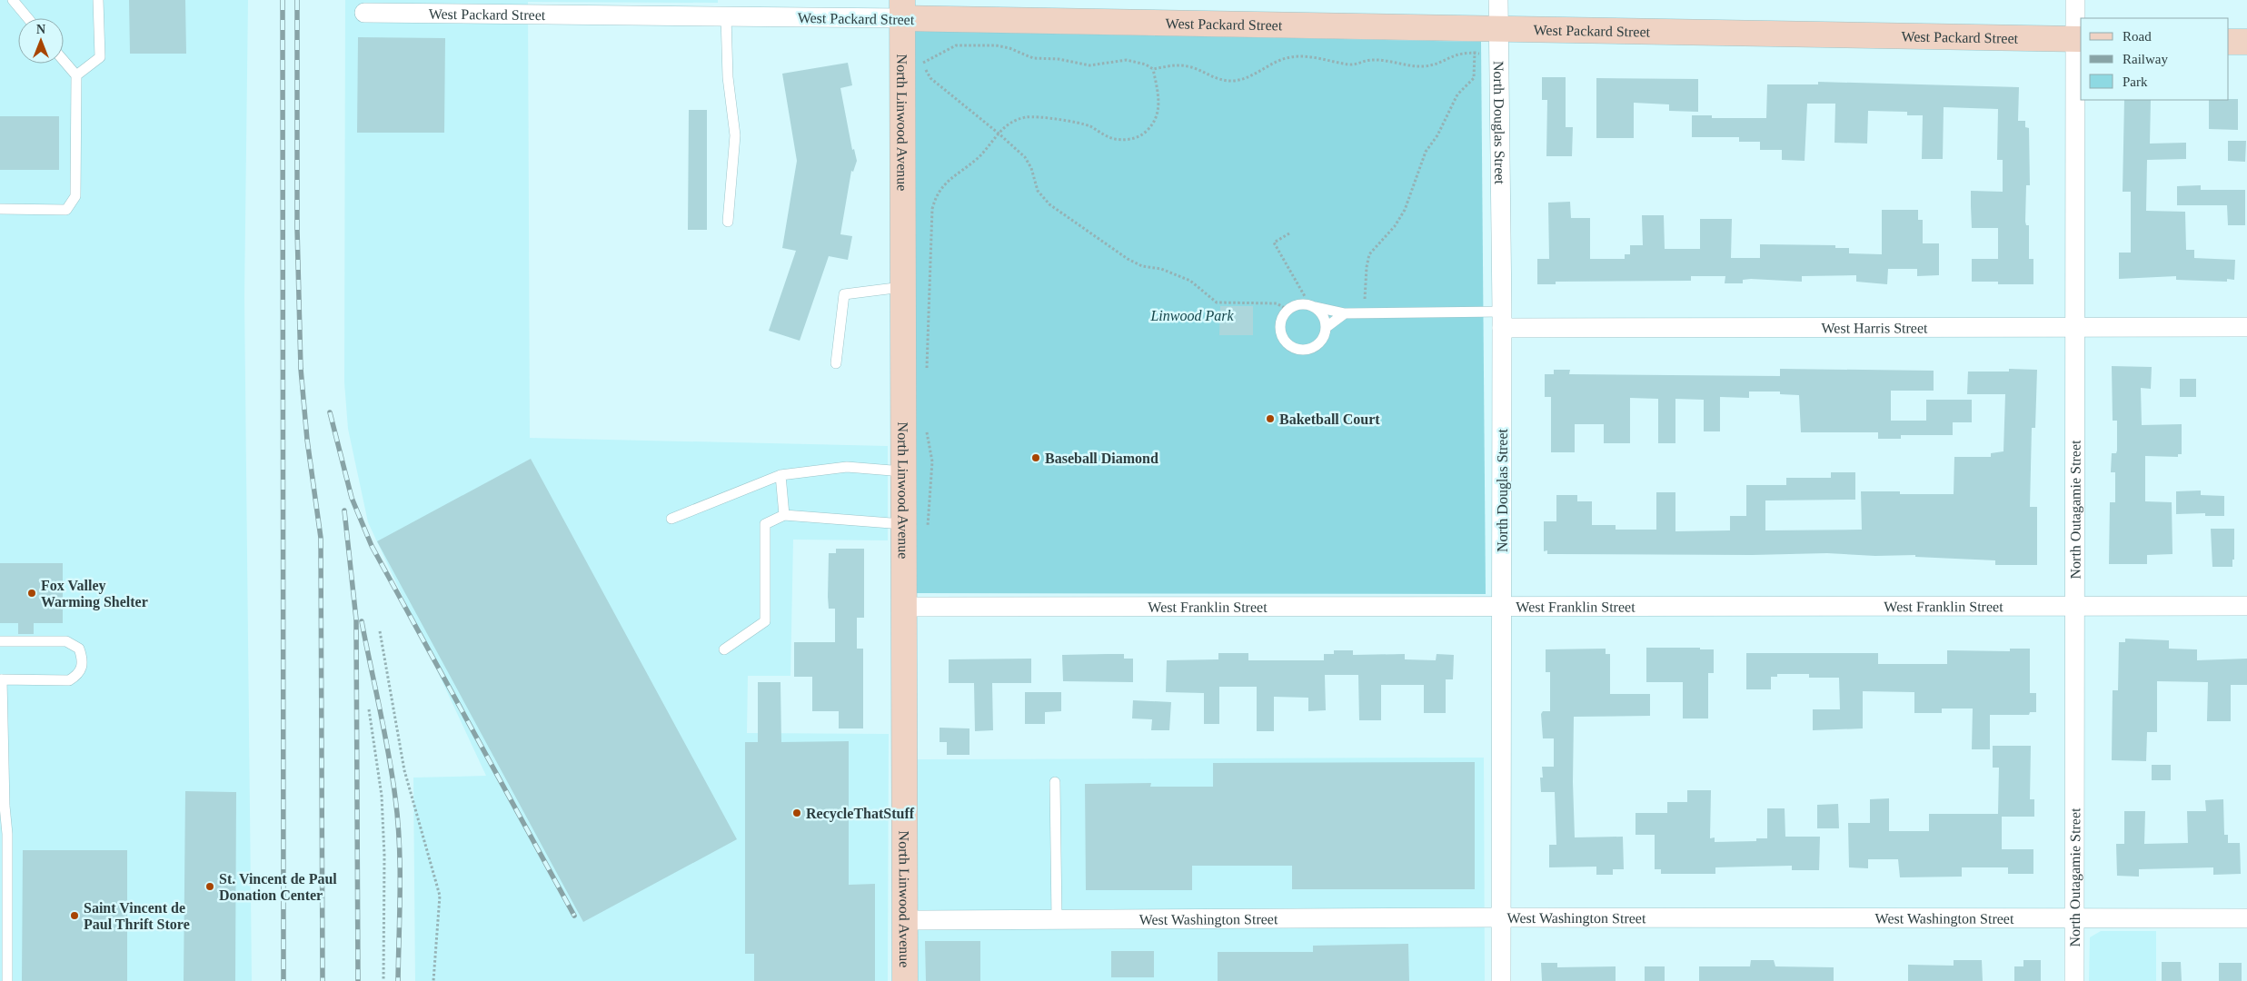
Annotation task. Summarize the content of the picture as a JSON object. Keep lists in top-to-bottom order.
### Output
{
  "streets": {
    "street": [
      "West Packard Street",
      "North Linwood Avenue",
      "North Douglas Street",
      "West Harris Street",
      "North Outagamie Street",
      "West Franklin Street",
      "West Washington Street"
    ]
  },
  "crossings": [
    ["West Packard Street", "North Linwood Avenue"],
    ["West Packard Street", "North Douglas Street"],
    ["West Packard Street", "North Outagamie Street"],
    ["North Linwood Avenue", "West Franklin Street"],
    ["North Linwood Avenue", "West Washington Street"],
    ["North Douglas Street", "West Harris Street"],
    ["North Douglas Street", "West Franklin Street"],
    ["North Douglas Street", "West Washington Street"],
    ["West Harris Street", "North Outagamie Street"],
    ["North Outagamie Street", "West Franklin Street"],
    ["North Outagamie Street", "West Washington Street"]
  ],
  "parks": ["Linwood Park"],
  "places": [
    "Baketball Court",
    "Baseball Diamond",
    "Fox Valley Warming Shelter",
    "RecycleThatStuff",
    "St. Vincent de Paul Donation Center",
    "Saint Vincent de Paul Thrift Store"
  ],
  "legend": ["Road", "Railway", "Park"],
  "north": "top"
}
